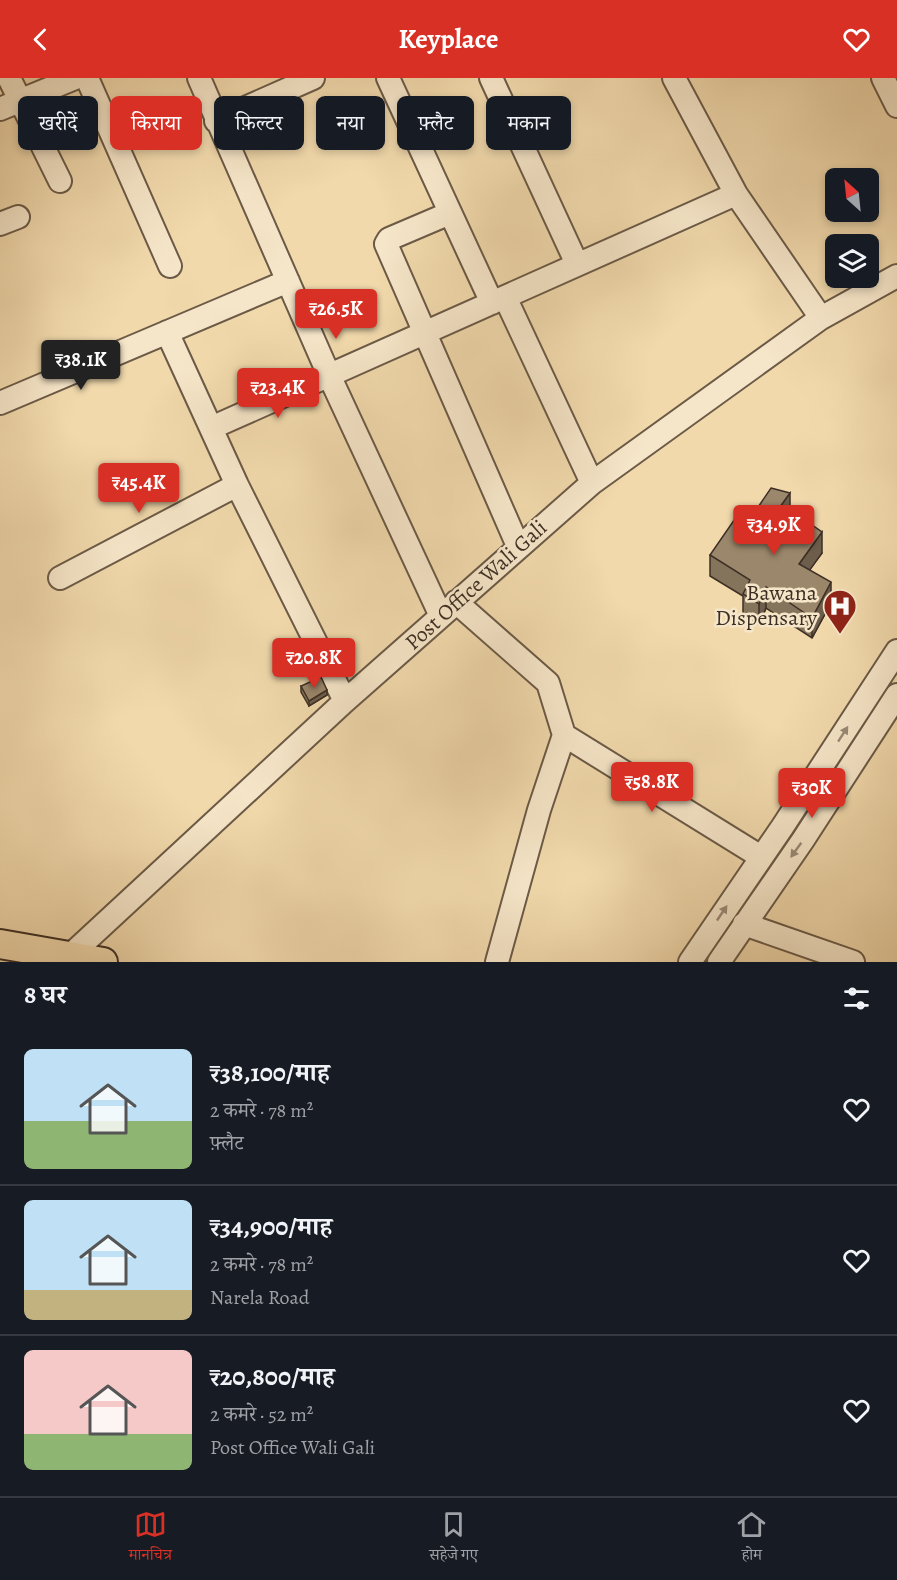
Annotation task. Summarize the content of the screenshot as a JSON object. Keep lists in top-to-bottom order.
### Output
{
  "streets": {
    "street": ["Post Office Wali Gali"]
  },
  "places": {
    "hospital": ["Bawana Dispensary"]
  },
  "north": "top left",
  "page": {
    "header": "Keyplace",
    "chip": [
      "खरीदें",
      "किराया",
      "फ़िल्टर",
      "नया",
      "फ़्लैट",
      "मकान"
    ],
    "price": [
      "₹26.5K",
      "₹38.1K",
      "₹23.4K",
      "₹45.4K",
      "₹34.9K",
      "₹20.8K",
      "₹58.8K",
      "₹30K"
    ],
    "heading": "8 घर",
    "list": [
      {
        "name": "₹38,100/माह",
        "note": "2 कमरे · 78 m² · फ़्लैट"
      },
      {
        "name": "₹34,900/माह",
        "note": "2 कमरे · 78 m² · Narela Road"
      },
      {
        "name": "₹20,800/माह",
        "note": "2 कमरे · 52 m² · Post Office Wali Gali"
      }
    ],
    "tabs": ["मानचित्र", "सहेजे गए", "होम"]
  }
}
